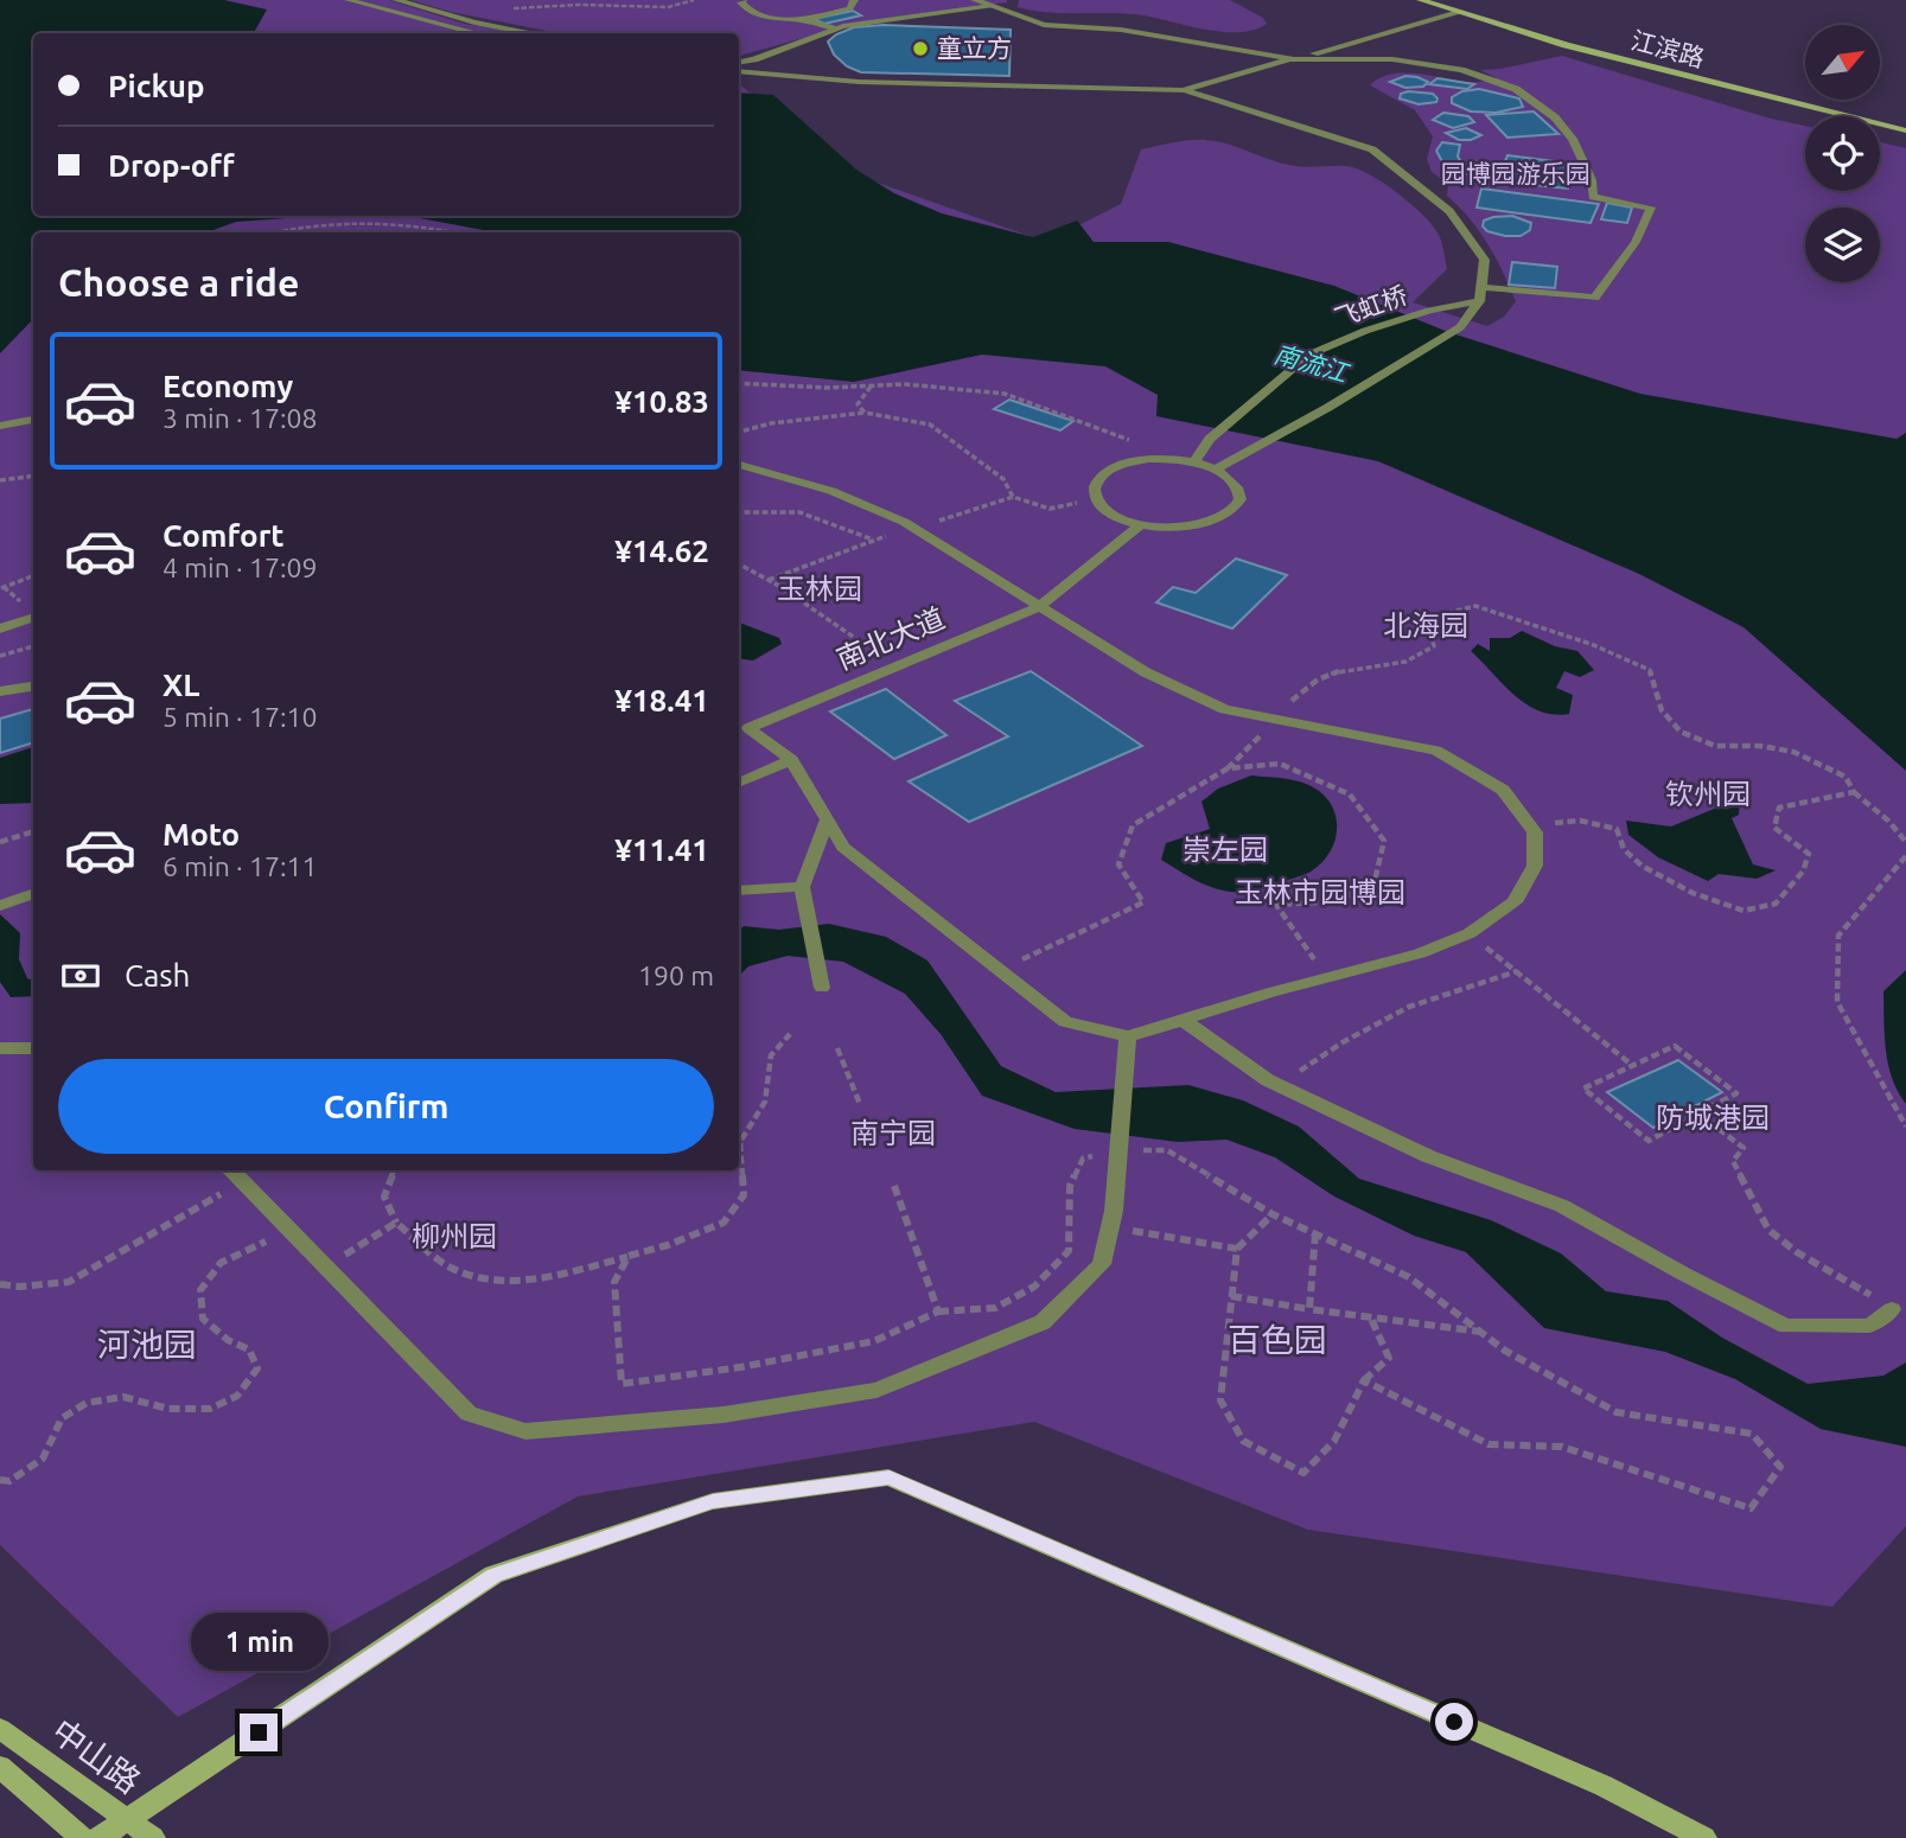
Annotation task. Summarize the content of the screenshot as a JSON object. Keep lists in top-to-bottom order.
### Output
{
  "streets": {
    "main road": ["江滨路", "中山路"],
    "street": ["飞虹桥", "南北大道"]
  },
  "water": ["南流江"],
  "parks": [
    "园博园游乐园",
    "玉林园",
    "北海园",
    "钦州园",
    "崇左园",
    "玉林市园博园",
    "防城港园",
    "南宁园",
    "柳州园",
    "百色园",
    "河池园"
  ],
  "places": ["童立方"],
  "north": "top right",
  "page": {
    "banner": ["Pickup", "Drop-off"],
    "heading": "Choose a ride",
    "list": [
      {
        "name": "Economy",
        "note": "3 min · 17:08",
        "value": "¥10.83"
      },
      {
        "name": "Comfort",
        "note": "4 min · 17:09",
        "value": "¥14.62"
      },
      {
        "name": "XL",
        "note": "5 min · 17:10",
        "value": "¥18.41"
      },
      {
        "name": "Moto",
        "note": "6 min · 17:11",
        "value": "¥11.41"
      }
    ],
    "pay": ["Cash", "190 m"],
    "buttons": "Confirm",
    "bubble": "1 min"
  }
}
